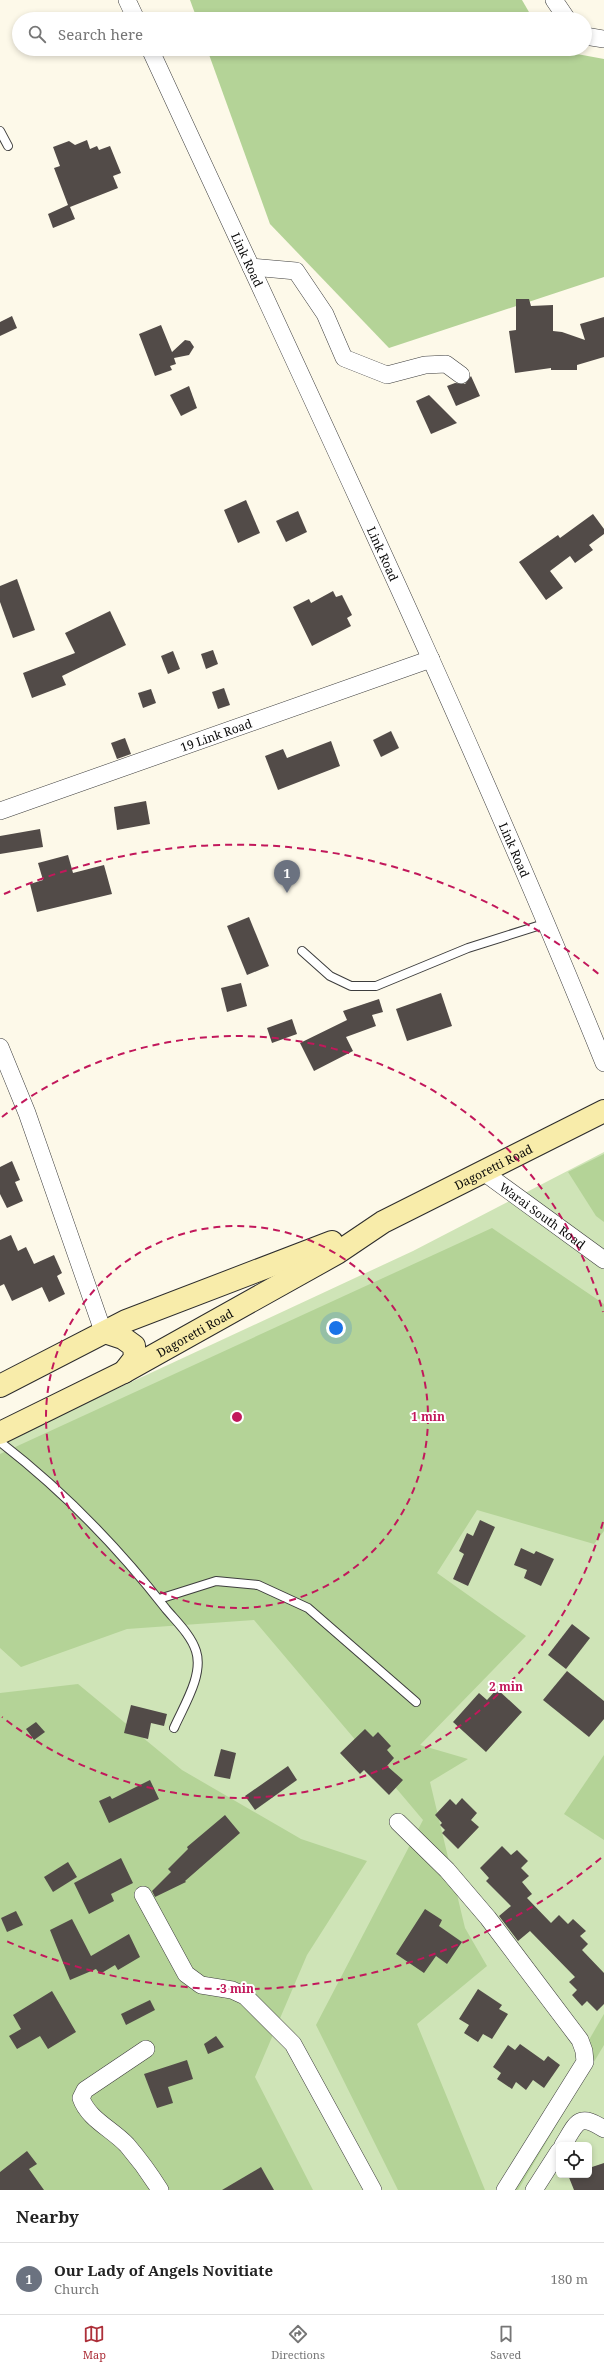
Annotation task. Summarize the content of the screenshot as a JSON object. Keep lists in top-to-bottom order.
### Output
{
  "streets": {
    "main road": ["Dagoretti Road"],
    "street": ["Link Road", "19 Link Road", "Warai South Road"]
  },
  "crossings": [
    ["Link Road", "19 Link Road"],
    ["Dagoretti Road", "Warai South Road"]
  ],
  "page": {
    "search": "Search here",
    "pins": "1",
    "heading": "Nearby",
    "list": [
      {
        "mark": "1",
        "name": "Our Lady of Angels Novitiate",
        "note": "Church",
        "value": "180 m"
      }
    ],
    "nav": ["Map", "Directions", "Saved"]
  },
  "rings": ["1 min", "2 min", "3 min"]
}
